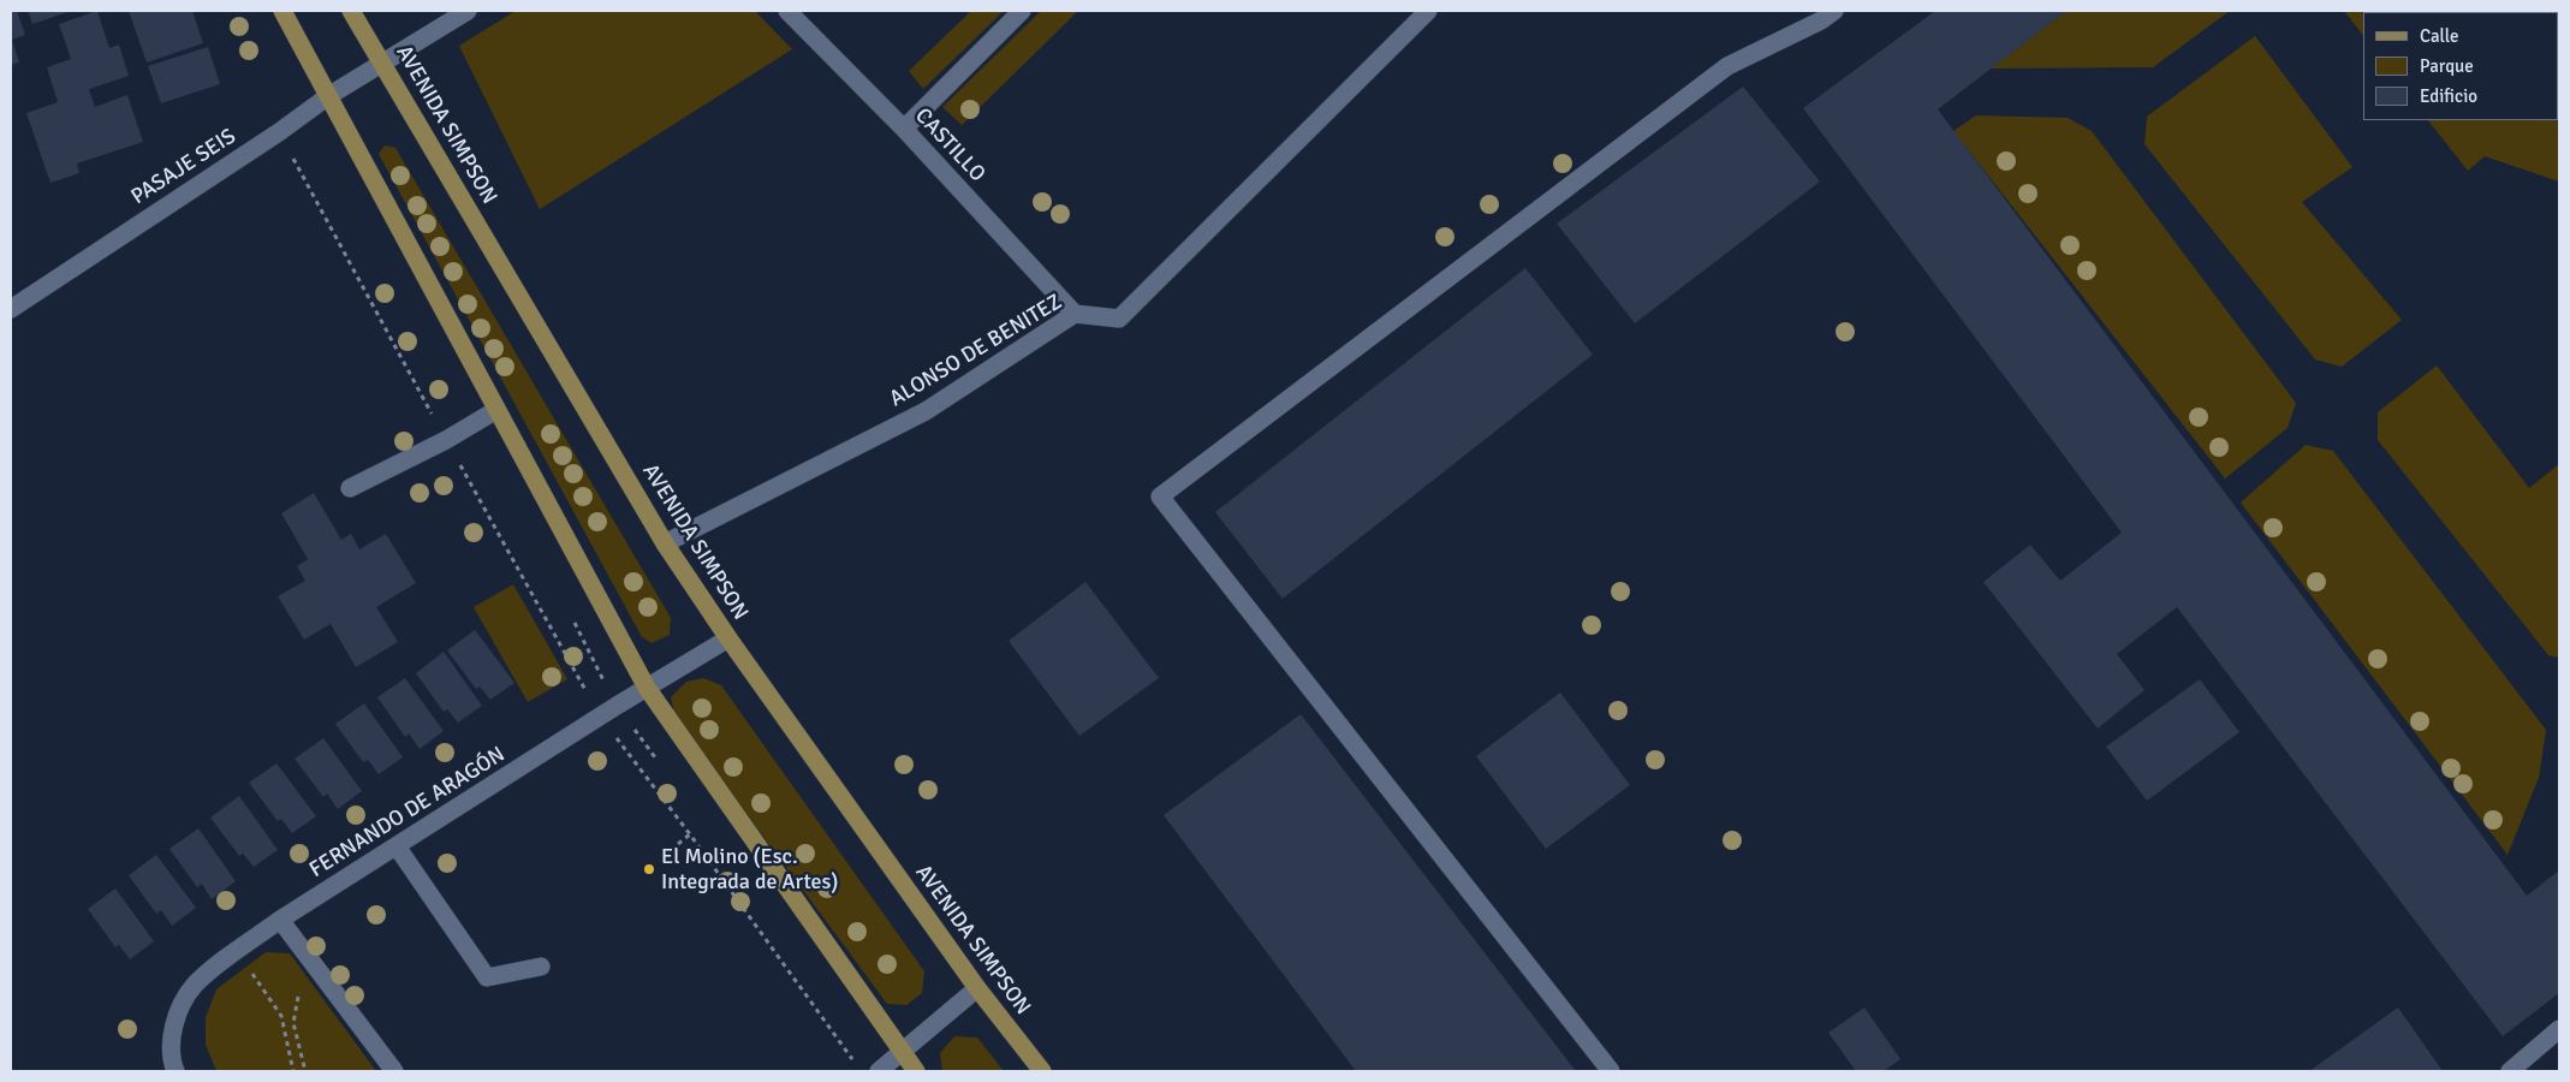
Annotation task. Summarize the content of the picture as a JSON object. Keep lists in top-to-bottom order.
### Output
{
  "streets": {
    "main road": ["AVENIDA SIMPSON"],
    "street": [
      "CASTILLO",
      "PASAJE SEIS",
      "ALONSO DE BENITEZ",
      "FERNANDO DE ARAGÓN"
    ]
  },
  "crossings": [
    ["AVENIDA SIMPSON", "PASAJE SEIS"],
    ["AVENIDA SIMPSON", "ALONSO DE BENITEZ"],
    ["AVENIDA SIMPSON", "FERNANDO DE ARAGÓN"],
    ["CASTILLO", "ALONSO DE BENITEZ"]
  ],
  "places": ["El Molino (Esc. Integrada de Artes)"],
  "legend": ["Calle", "Parque", "Edificio"]
}
